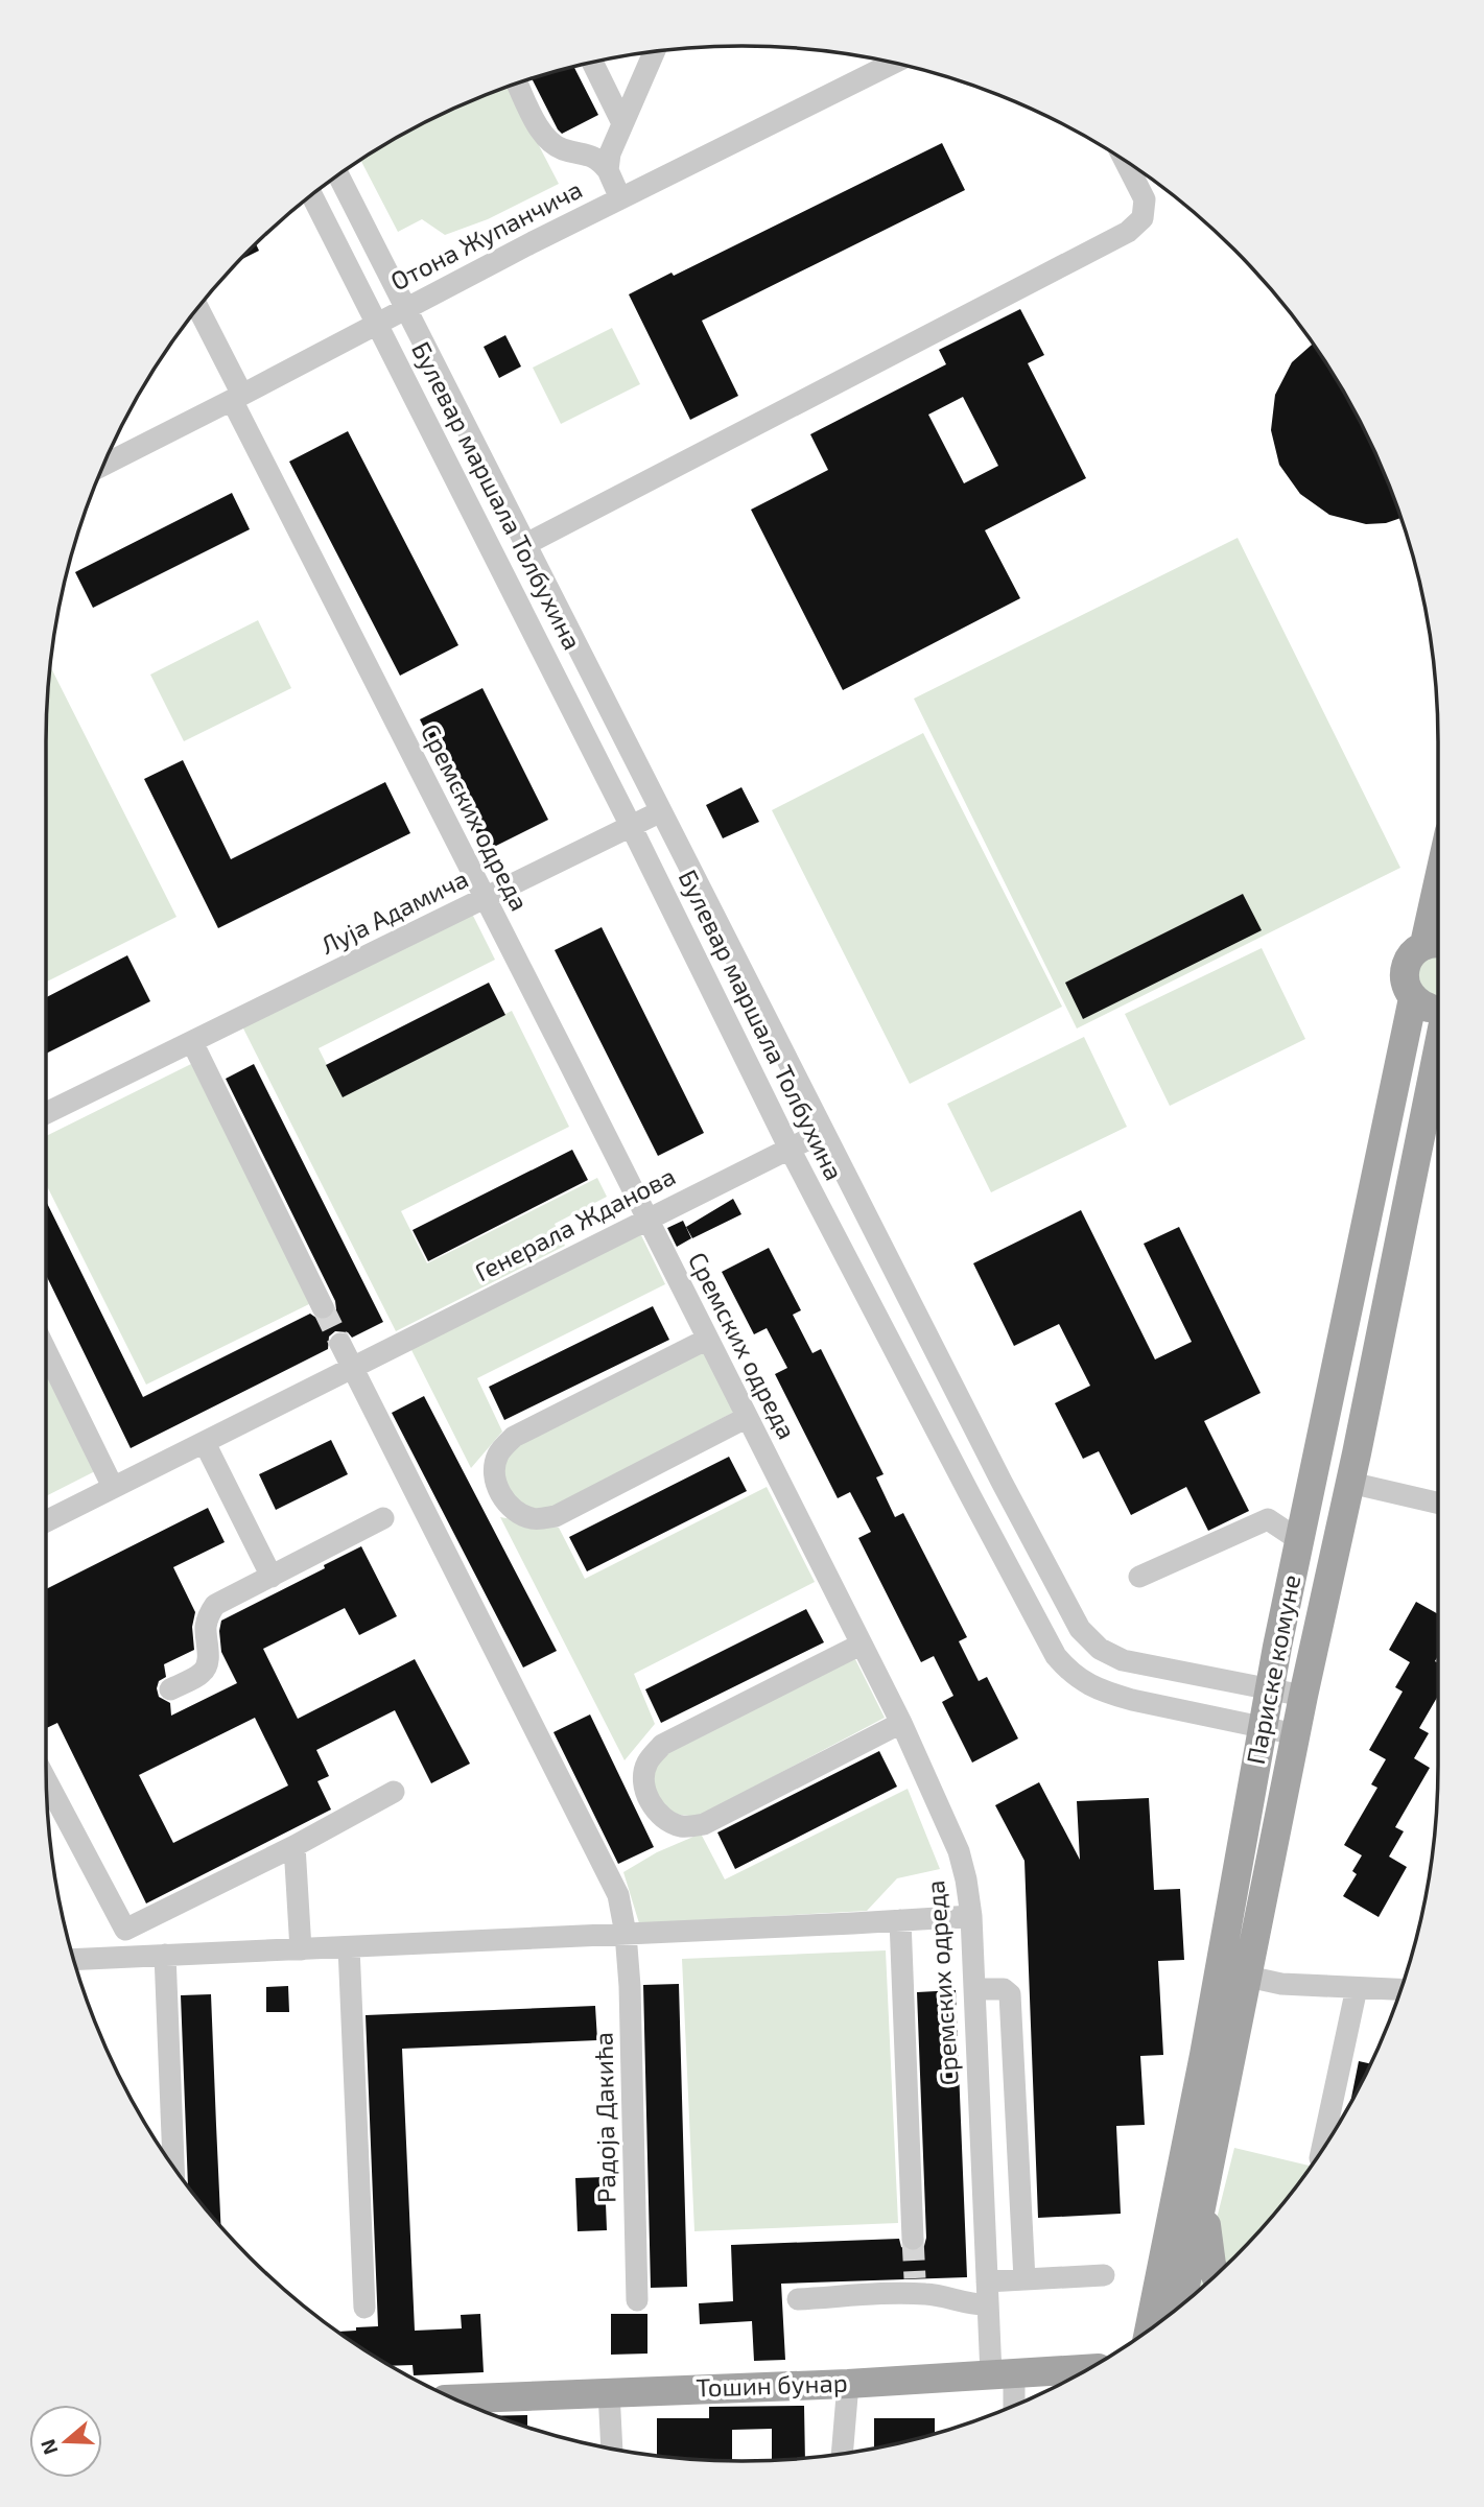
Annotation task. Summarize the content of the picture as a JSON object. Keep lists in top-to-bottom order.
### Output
{
  "streets": {
    "main road": ["Париске комуне", "Тошин бунар"],
    "street": [
      "Отона Жупанчича",
      "Булевар маршала Толбухина",
      "Сремских одреда",
      "Луја Адамича",
      "Генерала Жданова",
      "Радоја Дакића"
    ]
  },
  "crossings": [
    ["Отона Жупанчича", "Булевар маршала Толбухина"],
    ["Отона Жупанчича", "Сремских одреда"],
    ["Булевар маршала Толбухина", "Луја Адамича"],
    ["Булевар маршала Толбухина", "Генерала Жданова"],
    ["Булевар маршала Толбухина", "Париске комуне"],
    ["Сремских одреда", "Луја Адамича"],
    ["Сремских одреда", "Генерала Жданова"],
    ["Сремских одреда", "Тошин бунар"],
    ["Генерала Жданова", "Радоја Дакића"]
  ],
  "north": "left"
}
